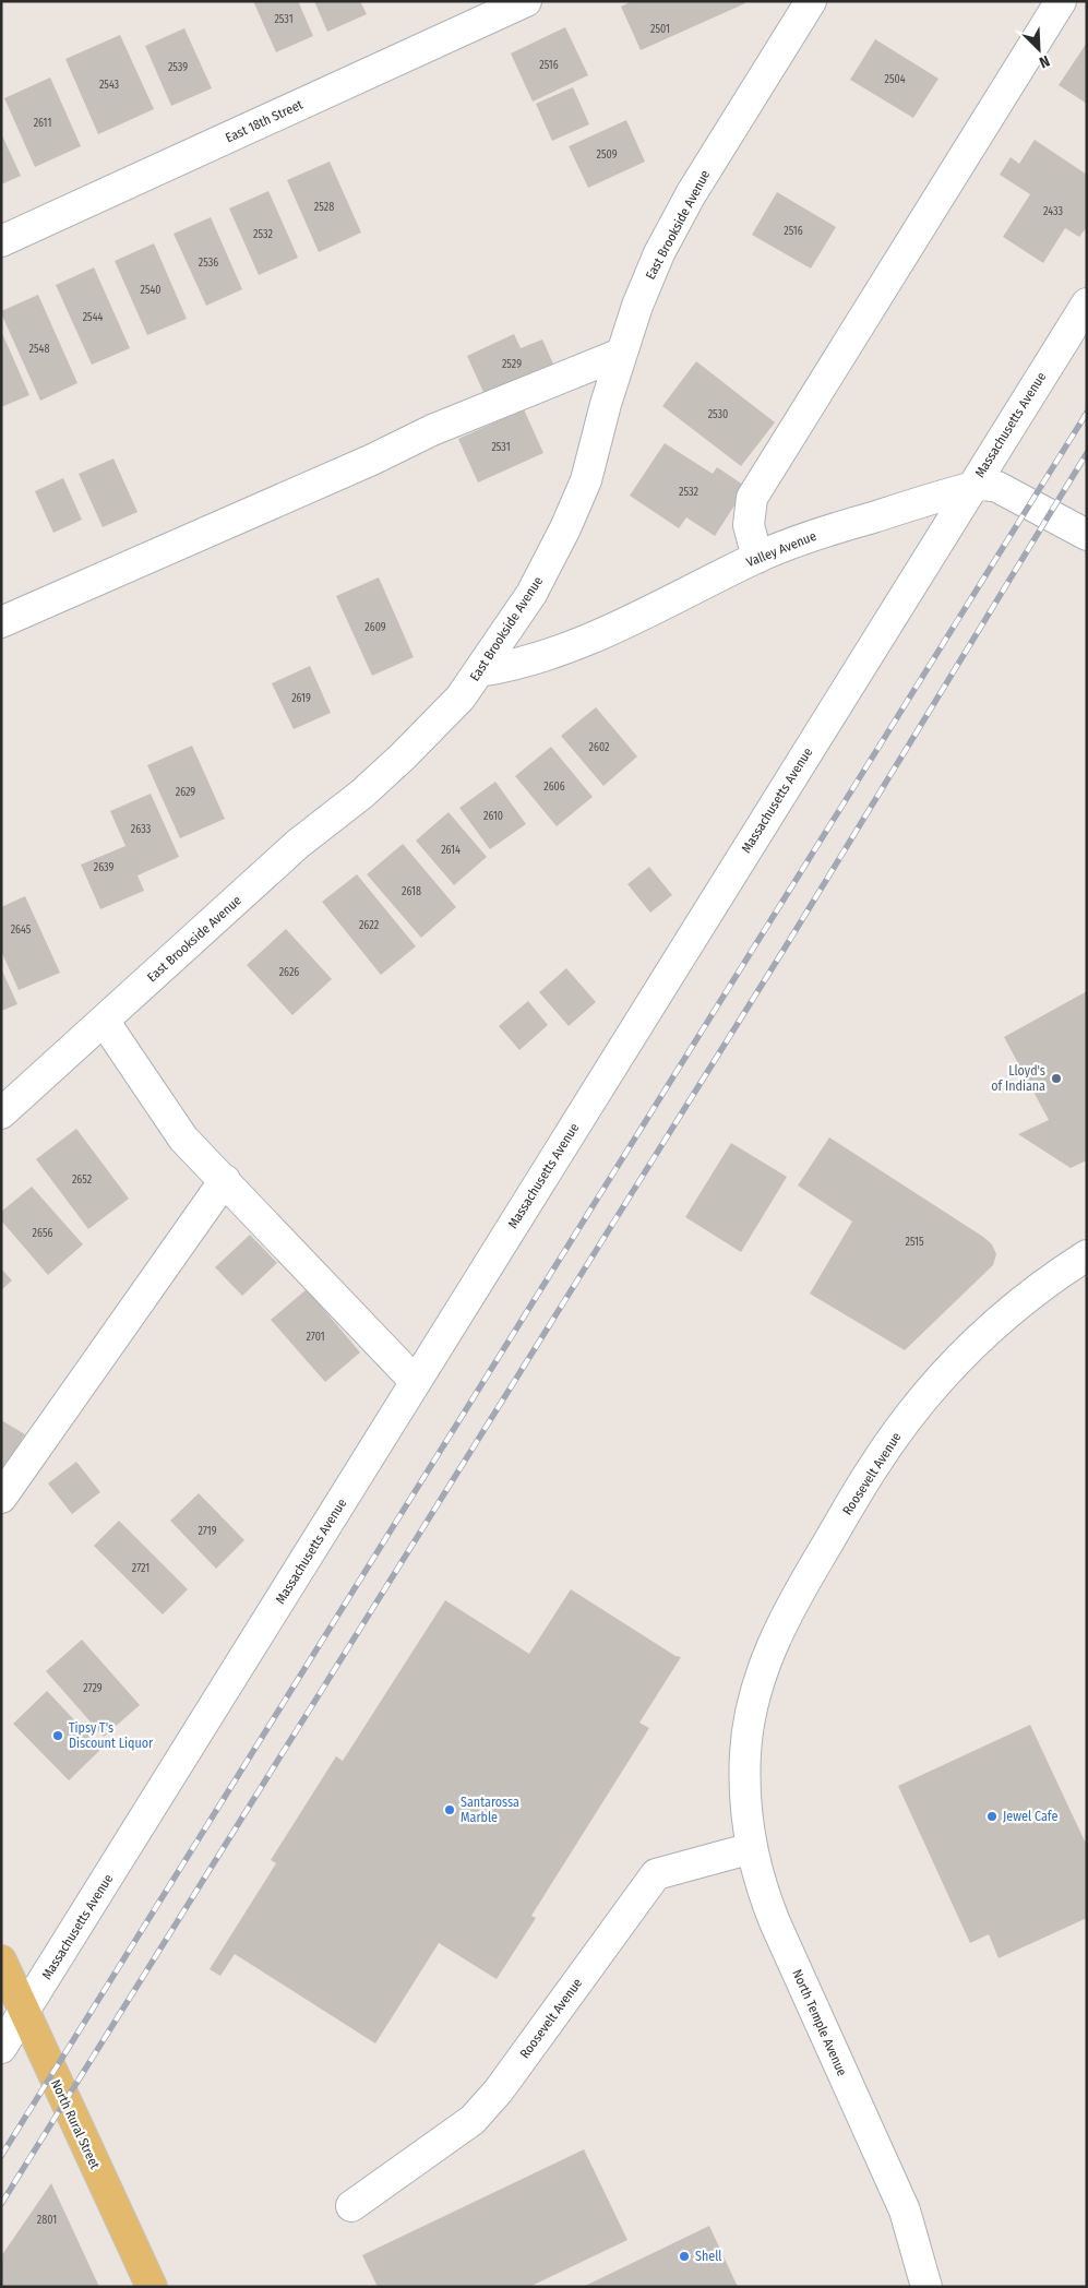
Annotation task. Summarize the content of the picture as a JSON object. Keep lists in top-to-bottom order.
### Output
{
  "streets": {
    "main road": ["North Rural Street"],
    "street": [
      "East 18th Street",
      "East Brookside Avenue",
      "Massachusetts Avenue",
      "Valley Avenue",
      "Roosevelt Avenue",
      "North Temple Avenue"
    ]
  },
  "crossings": [
    ["East Brookside Avenue", "Valley Avenue"],
    ["Massachusetts Avenue", "Valley Avenue"],
    ["Massachusetts Avenue", "North Rural Street"],
    ["Roosevelt Avenue", "North Temple Avenue"]
  ],
  "places": [
    "Lloyd's of Indiana",
    "Tipsy T's Discount Liquor",
    "Santarossa Marble",
    "Jewel Cafe",
    "Shell"
  ],
  "house_numbers": [
    "2531",
    "2501",
    "2516",
    "2539",
    "2504",
    "2543",
    "2611",
    "2509",
    "2528",
    "2433",
    "2516",
    "2532",
    "2536",
    "2540",
    "2544",
    "2548",
    "2529",
    "2530",
    "2531",
    "2532",
    "2609",
    "2619",
    "2602",
    "2606",
    "2629",
    "2610",
    "2633",
    "2614",
    "2639",
    "2618",
    "2622",
    "2645",
    "2626",
    "2652",
    "2656",
    "2515",
    "2701",
    "2719",
    "2721",
    "2729",
    "2801"
  ],
  "north": "bottom right"
}
